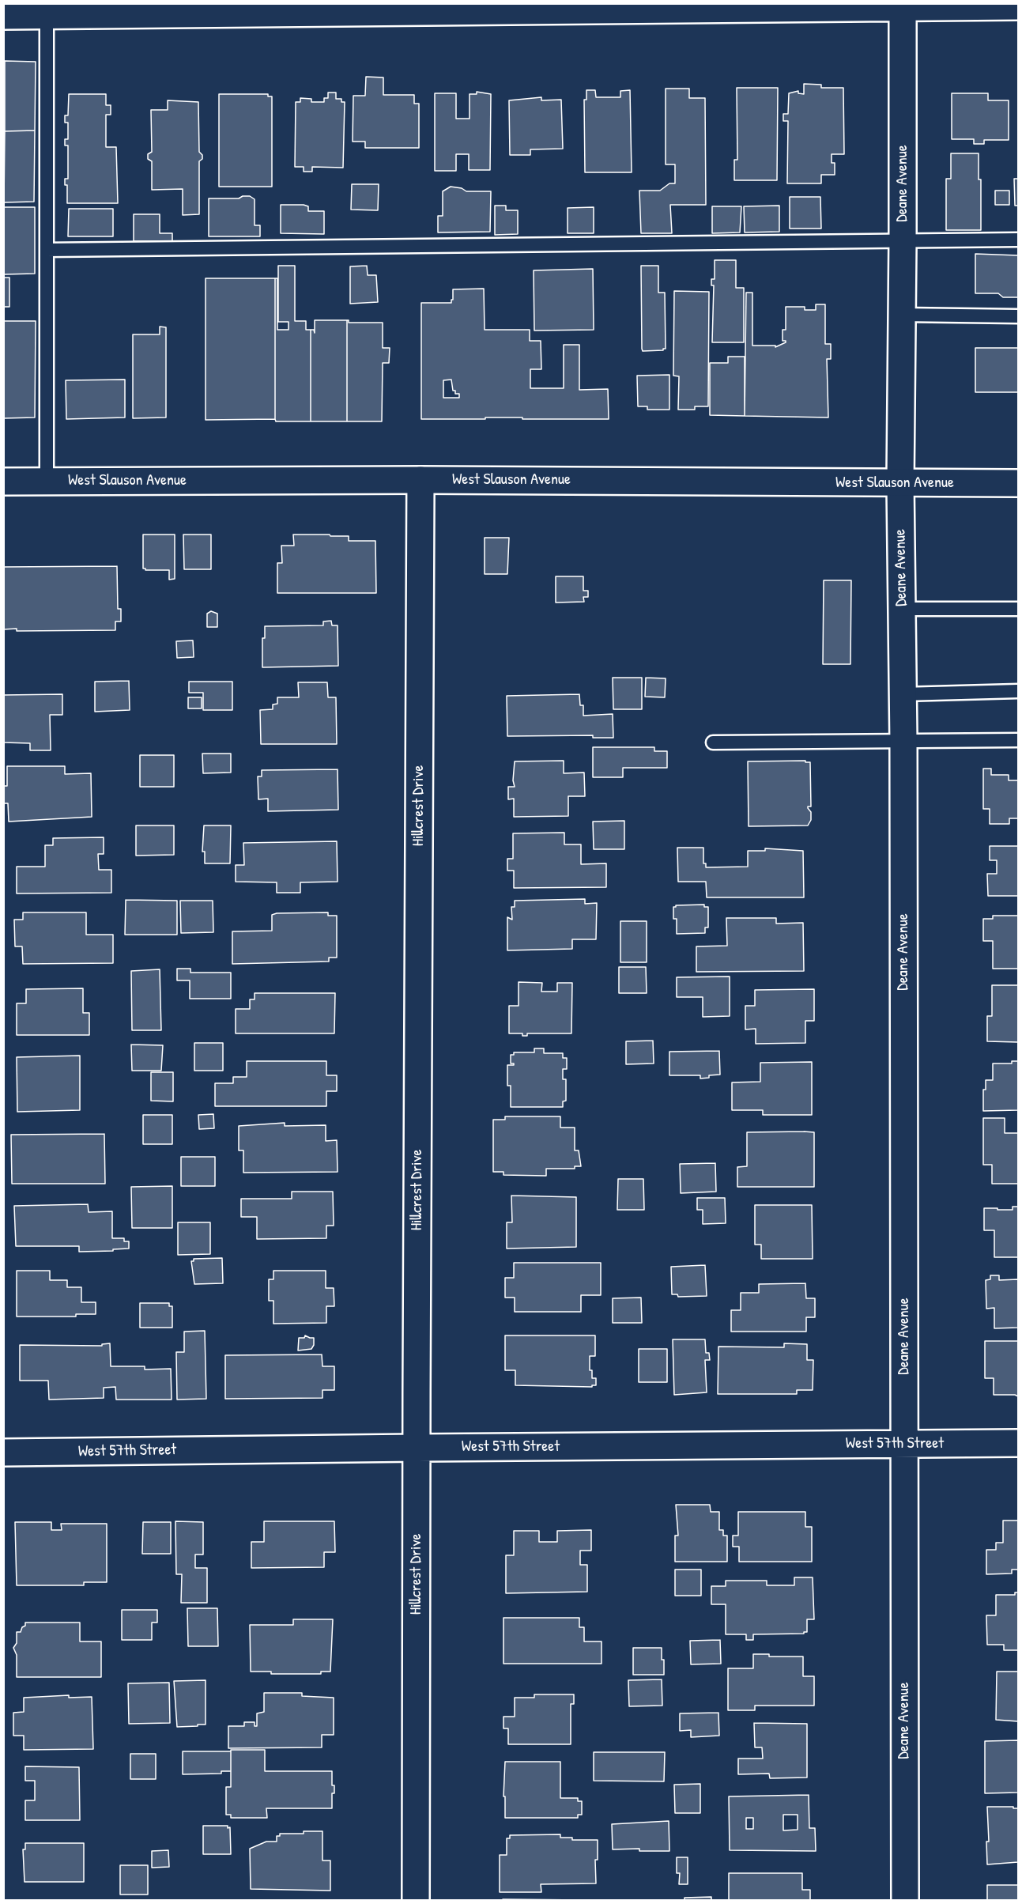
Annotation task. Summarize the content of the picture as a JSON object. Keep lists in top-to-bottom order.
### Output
{
  "streets": {
    "street": [
      "Deane Avenue",
      "West Slauson Avenue",
      "Hillcrest Drive",
      "West 57th Street"
    ]
  },
  "crossings": [
    ["Deane Avenue", "West Slauson Avenue"],
    ["Deane Avenue", "West 57th Street"],
    ["West Slauson Avenue", "Hillcrest Drive"],
    ["Hillcrest Drive", "West 57th Street"]
  ]
}
